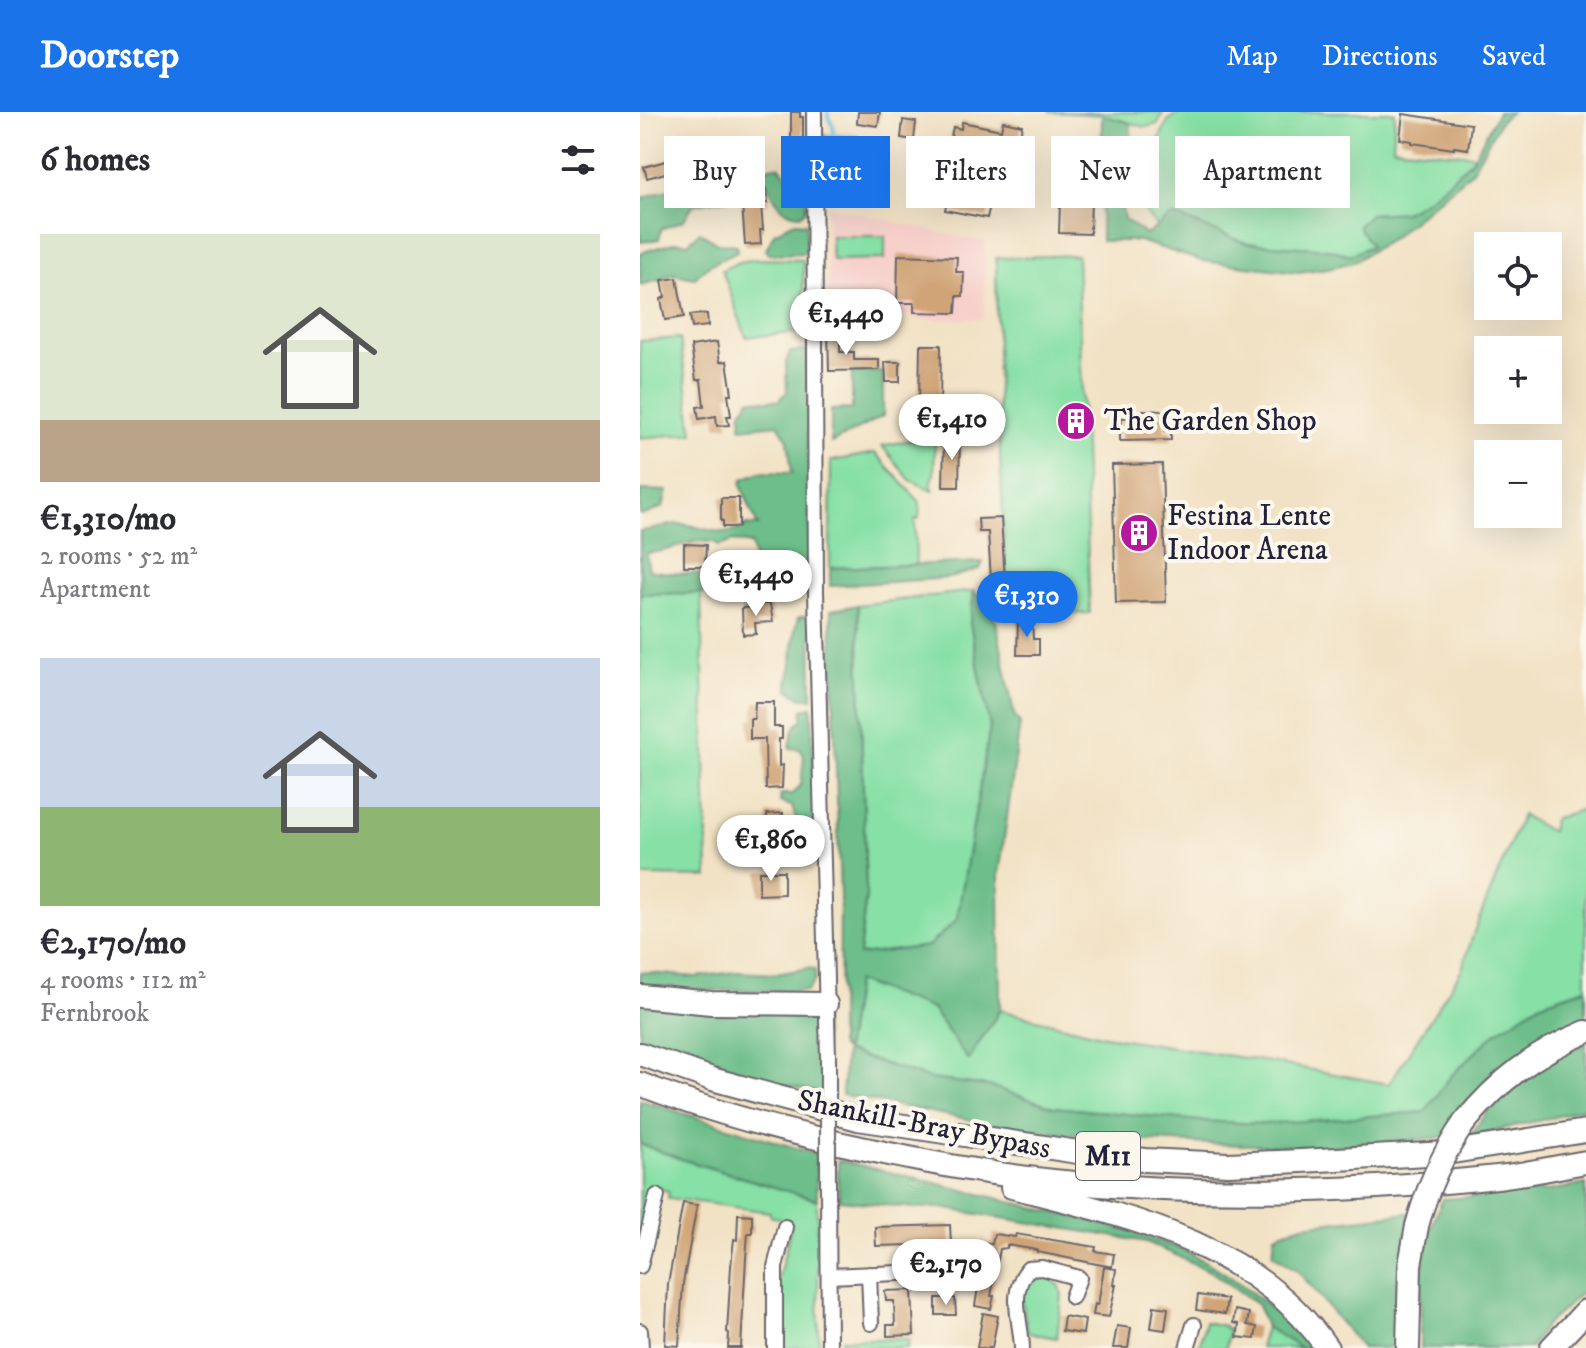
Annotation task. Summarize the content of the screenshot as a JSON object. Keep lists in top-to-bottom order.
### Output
{
  "streets": {
    "highway": ["Shankill-Bray Bypass", "M11"]
  },
  "places": {
    "building": ["The Garden Shop", "Festina Lente Indoor Arena"]
  },
  "page": {
    "header": "Doorstep",
    "nav": ["Map", "Directions", "Saved"],
    "heading": "6 homes",
    "chip": [
      "Buy",
      "Rent",
      "Filters",
      "New",
      "Apartment"
    ],
    "list": [
      {
        "name": "€1,310/mo",
        "note": "2 rooms · 52 m² · Apartment"
      },
      {
        "name": "€2,170/mo",
        "note": "4 rooms · 112 m² · Fernbrook"
      }
    ],
    "map_buttons": ["+", "−"],
    "price": [
      "€1,440",
      "€1,410",
      "€1,440",
      "€1,310",
      "€1,860",
      "€2,170"
    ]
  }
}
